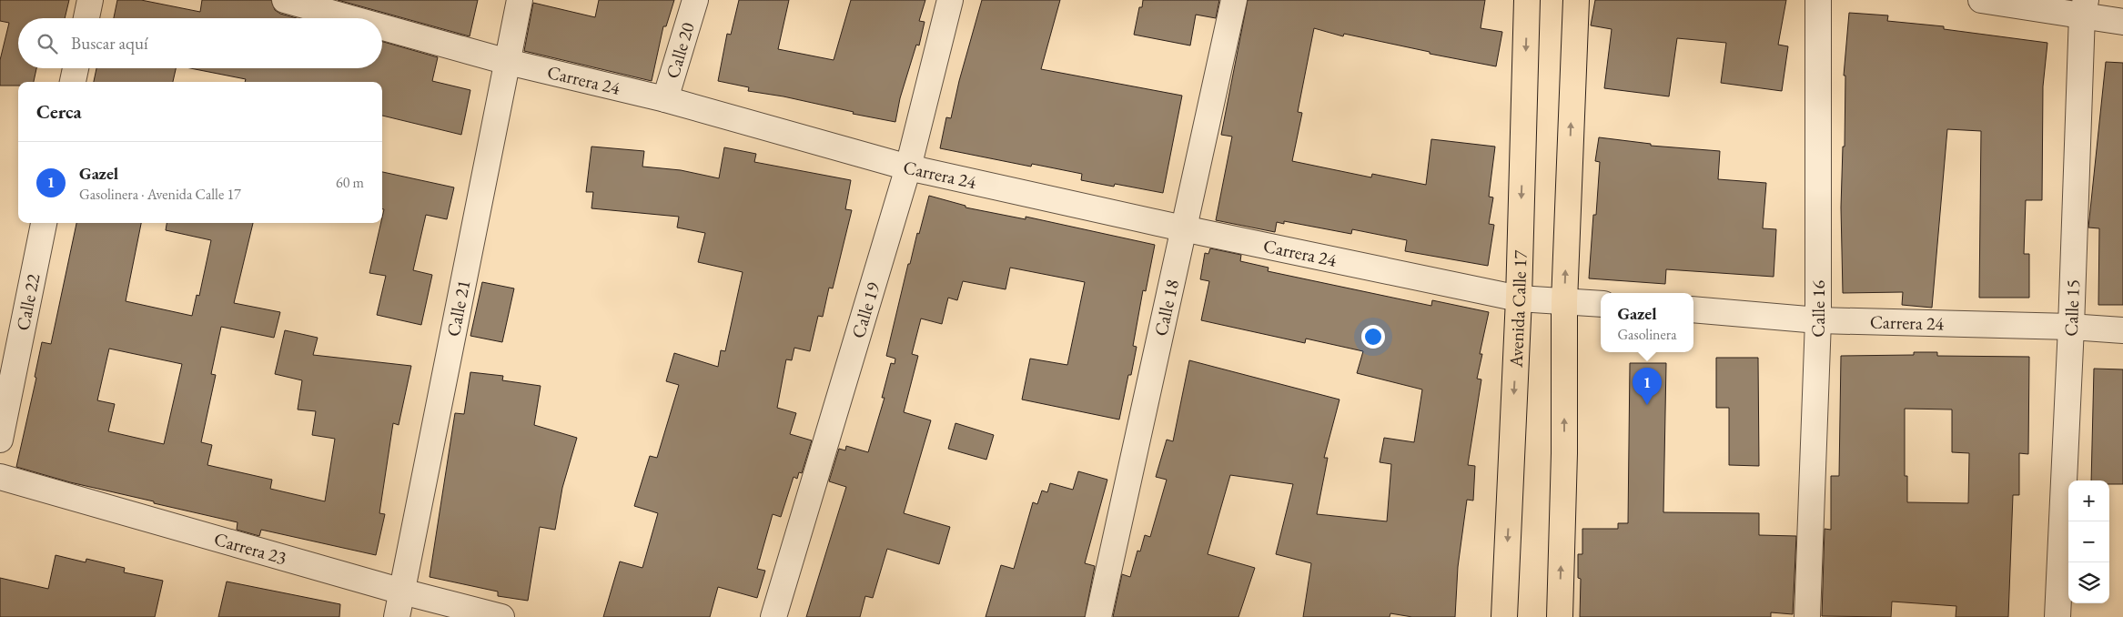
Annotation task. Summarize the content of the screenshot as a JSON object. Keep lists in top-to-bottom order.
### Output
{
  "streets": {
    "main road": ["Avenida Calle 17"],
    "street": [
      "Calle 20",
      "Carrera 24",
      "Calle 22",
      "Calle 21",
      "Calle 18",
      "Calle 16",
      "Calle 15",
      "Calle 19",
      "Carrera 23"
    ]
  },
  "crossings": [
    ["Calle 20", "Carrera 24"],
    ["Carrera 24", "Calle 21"],
    ["Carrera 24", "Calle 18"],
    ["Carrera 24", "Avenida Calle 17"],
    ["Carrera 24", "Calle 16"],
    ["Carrera 24", "Calle 15"],
    ["Carrera 24", "Calle 19"],
    ["Calle 21", "Carrera 23"]
  ],
  "page": {
    "search": "Buscar aquí",
    "heading": "Cerca",
    "list": [
      {
        "mark": "1",
        "name": "Gazel",
        "note": "Gasolinera · Avenida Calle 17",
        "value": "60 m"
      }
    ],
    "popup": ["Gazel", "Gasolinera"],
    "pins": "1",
    "map_buttons": ["+", "−"]
  }
}
